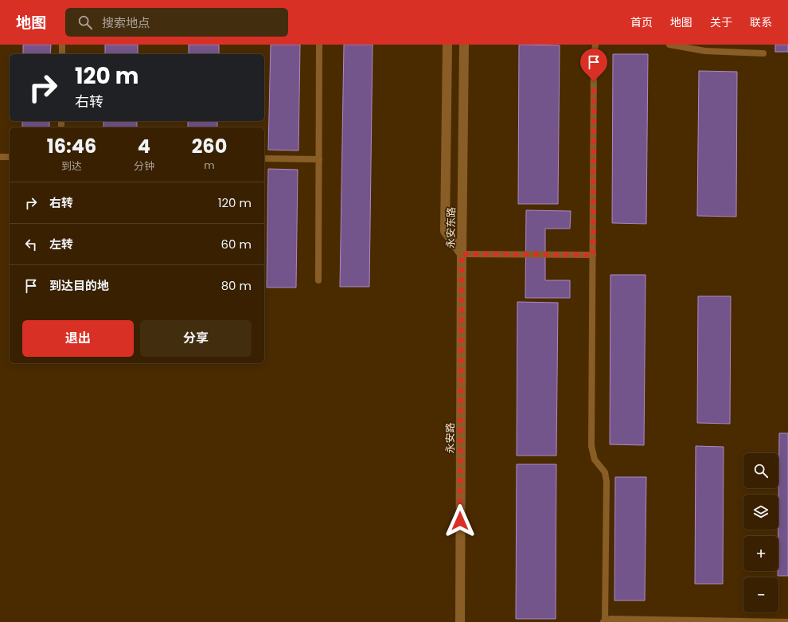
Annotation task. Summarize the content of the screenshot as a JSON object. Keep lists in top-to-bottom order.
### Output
{
  "streets": {
    "street": ["永安东路", "永安路"]
  },
  "crossings": [
    ["永安东路", "永安路"]
  ],
  "page": {
    "header": "地图",
    "search": "搜索地点",
    "nav": [
      "首页",
      "地图",
      "关于",
      "联系"
    ],
    "turn": ["120 m", "右转"],
    "eta": [
      "16:46",
      "到达",
      "4",
      "分钟",
      "260",
      "m"
    ],
    "list": [
      {
        "name": "右转",
        "value": "120 m"
      },
      {
        "name": "左转",
        "value": "60 m"
      },
      {
        "name": "到达目的地",
        "value": "80 m"
      }
    ],
    "buttons": ["退出", "分享"],
    "map_buttons": ["+", "−"]
  }
}
